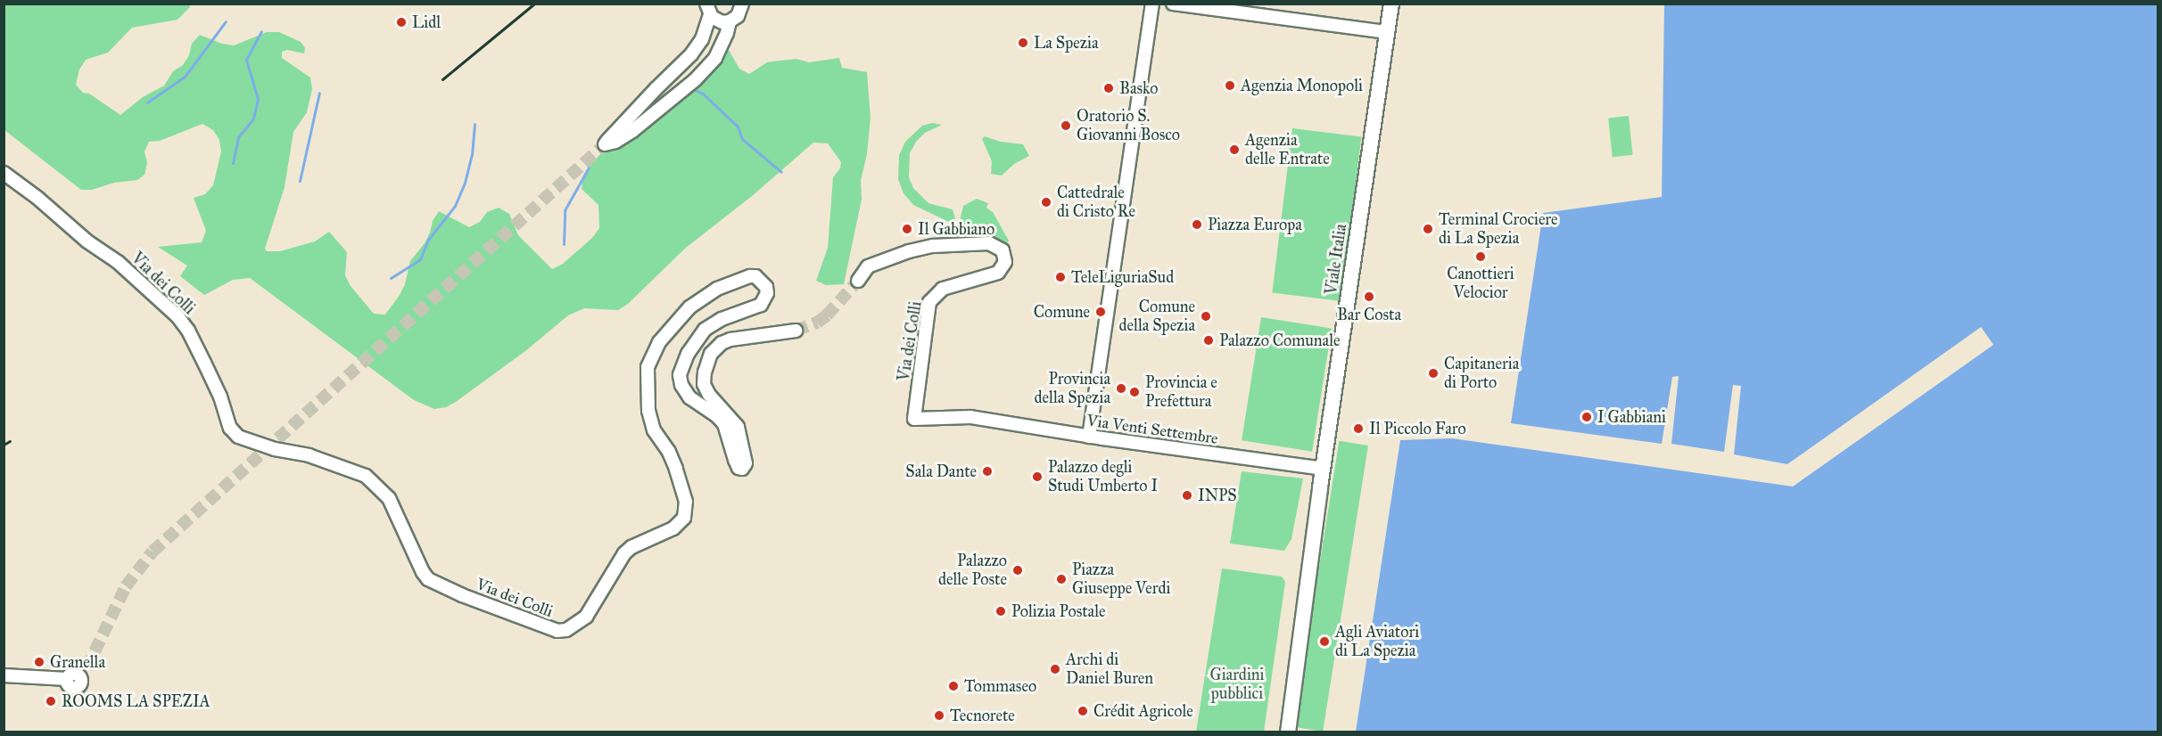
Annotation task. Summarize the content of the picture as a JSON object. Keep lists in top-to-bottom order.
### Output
{
  "streets": {
    "main road": ["Viale Italia"],
    "street": ["Via dei Colli", "Via Venti Settembre"]
  },
  "crossings": [
    ["Viale Italia", "Via Venti Settembre"],
    ["Via dei Colli", "Via Venti Settembre"]
  ],
  "parks": ["Giardini pubblici"],
  "places": [
    "Lidl",
    "La Spezia",
    "Agenzia Monopoli",
    "Basko",
    "Oratorio S. Giovanni Bosco",
    "Agenzia delle Entrate",
    "Cattedrale di Cristo Re",
    "Piazza Europa",
    "Il Gabbiano",
    "Terminal Crociere di La Spezia",
    "Canottieri Velocior",
    "TeleLiguriaSud",
    "Bar Costa",
    "Comune",
    "Comune della Spezia",
    "Palazzo Comunale",
    "Capitaneria di Porto",
    "Provincia della Spezia",
    "Provincia e Prefettura",
    "I Gabbiani",
    "Il Piccolo Faro",
    "Sala Dante",
    "Palazzo degli Studi Umberto I",
    "INPS",
    "Palazzo delle Poste",
    "Piazza Giuseppe Verdi",
    "Polizia Postale",
    "Agli Aviatori di La Spezia",
    "Granella",
    "Archi di Daniel Buren",
    "Tommaseo",
    "ROOMS LA SPEZIA",
    "Crédit Agricole",
    "Tecnorete"
  ]
}
